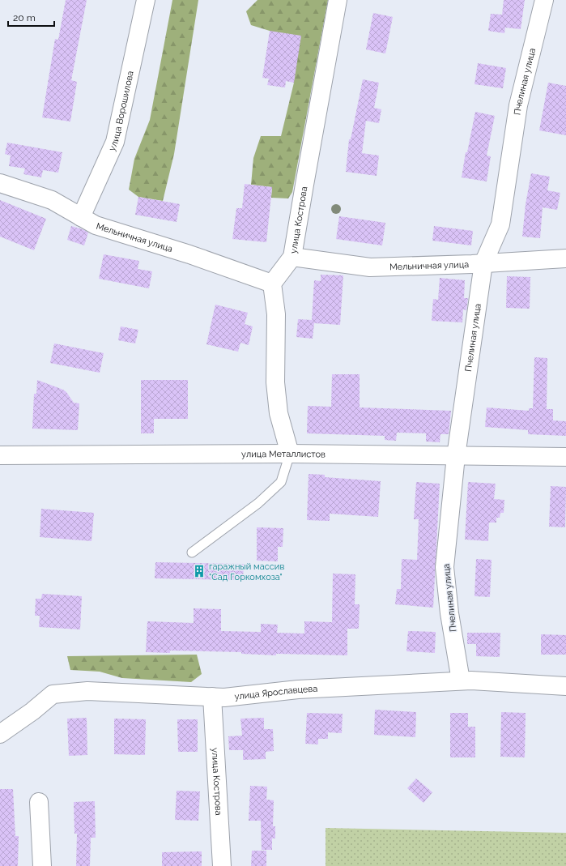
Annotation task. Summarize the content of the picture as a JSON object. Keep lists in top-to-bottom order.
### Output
{
  "streets": {
    "street": [
      "Пчелиная улица",
      "улица Ворошилова",
      "улица Кострова",
      "Мельничная улица",
      "улица Металлистов",
      "улица Ярославцева"
    ]
  },
  "crossings": [
    ["Пчелиная улица", "Мельничная улица"],
    ["Пчелиная улица", "улица Металлистов"],
    ["Пчелиная улица", "улица Ярославцева"],
    ["улица Ворошилова", "Мельничная улица"],
    ["улица Кострова", "Мельничная улица"],
    ["улица Кострова", "улица Ярославцева"]
  ],
  "places": {
    "building": ["гаражный массив \"Сад Горкомхоза\""]
  },
  "scale_bar": "20 m"
}
